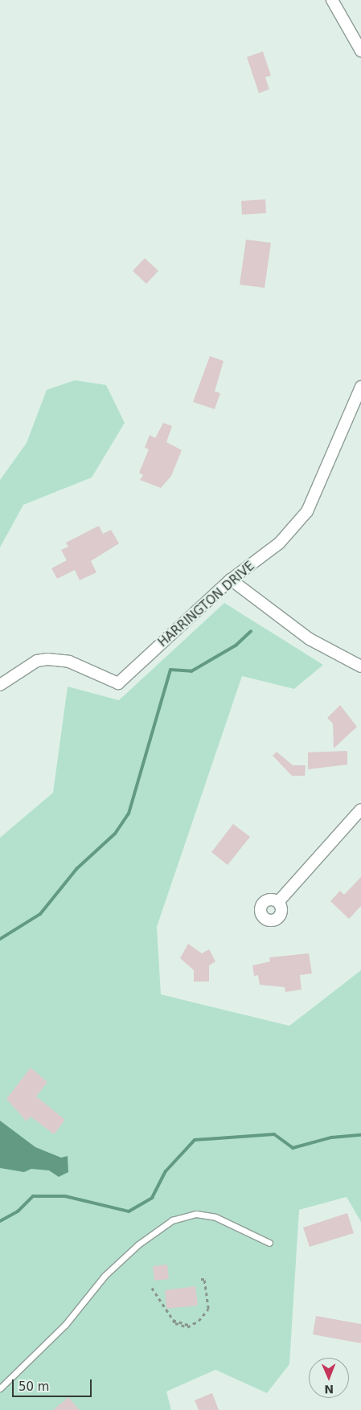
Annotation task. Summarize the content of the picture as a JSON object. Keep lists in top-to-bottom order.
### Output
{
  "streets": {
    "street": ["HARRINGTON DRIVE"]
  },
  "scale_bar": "50 m",
  "north": "bottom"
}
